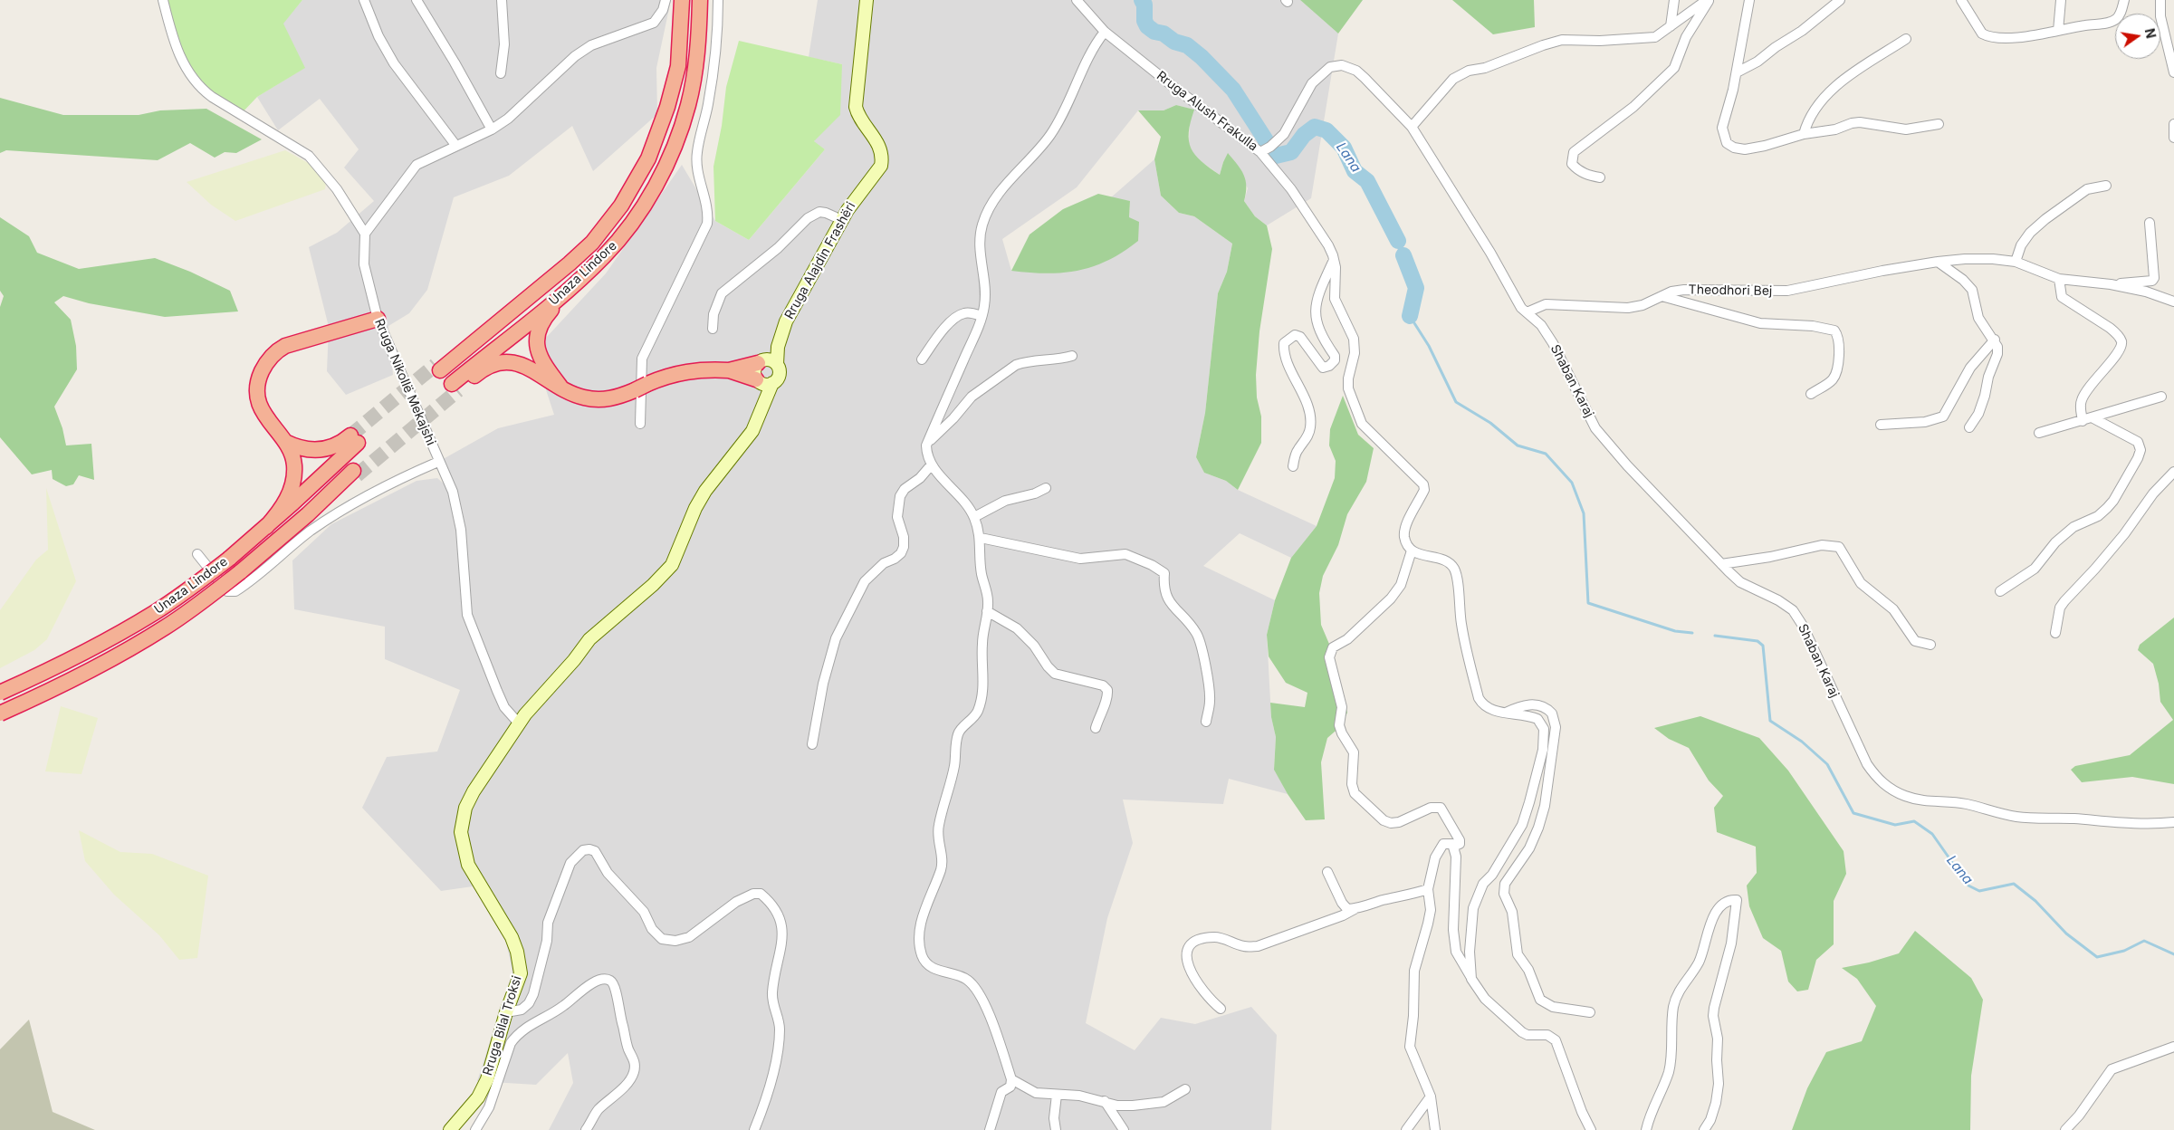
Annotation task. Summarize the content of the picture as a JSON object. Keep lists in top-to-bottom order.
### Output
{
  "streets": {
    "highway": ["Unaza Lindore"],
    "main road": ["Rruga Alajdin Frashëri", "Rruga Bilal Troksi"],
    "street": [
      "Rruga Alush Frakulla",
      "Theodhori Bej",
      "Shaban Karaj",
      "Rruga Nikollë Mekajshi"
    ]
  },
  "crossings": [
    ["Rruga Alajdin Frashëri", "Rruga Nikollë Mekajshi"],
    ["Rruga Alajdin Frashëri", "Rruga Bilal Troksi"],
    ["Theodhori Bej", "Shaban Karaj"],
    ["Rruga Nikollë Mekajshi", "Rruga Bilal Troksi"]
  ],
  "water": ["Lana"],
  "north": "right"
}
